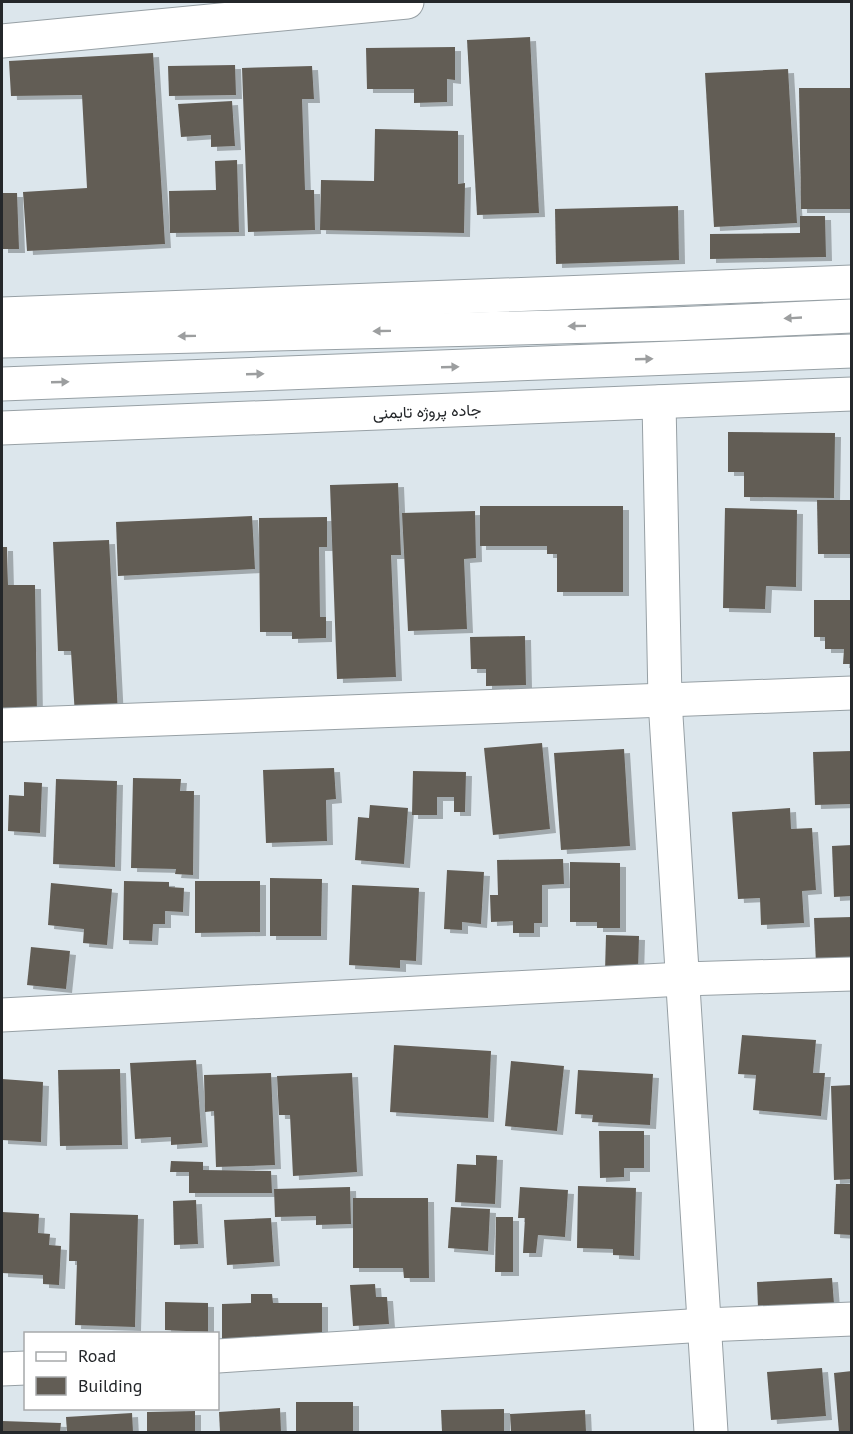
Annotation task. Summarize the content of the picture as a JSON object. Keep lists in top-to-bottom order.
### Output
{
  "streets": {
    "street": ["جاده پروژه تایمنی"]
  },
  "legend": ["Road", "Building"]
}
